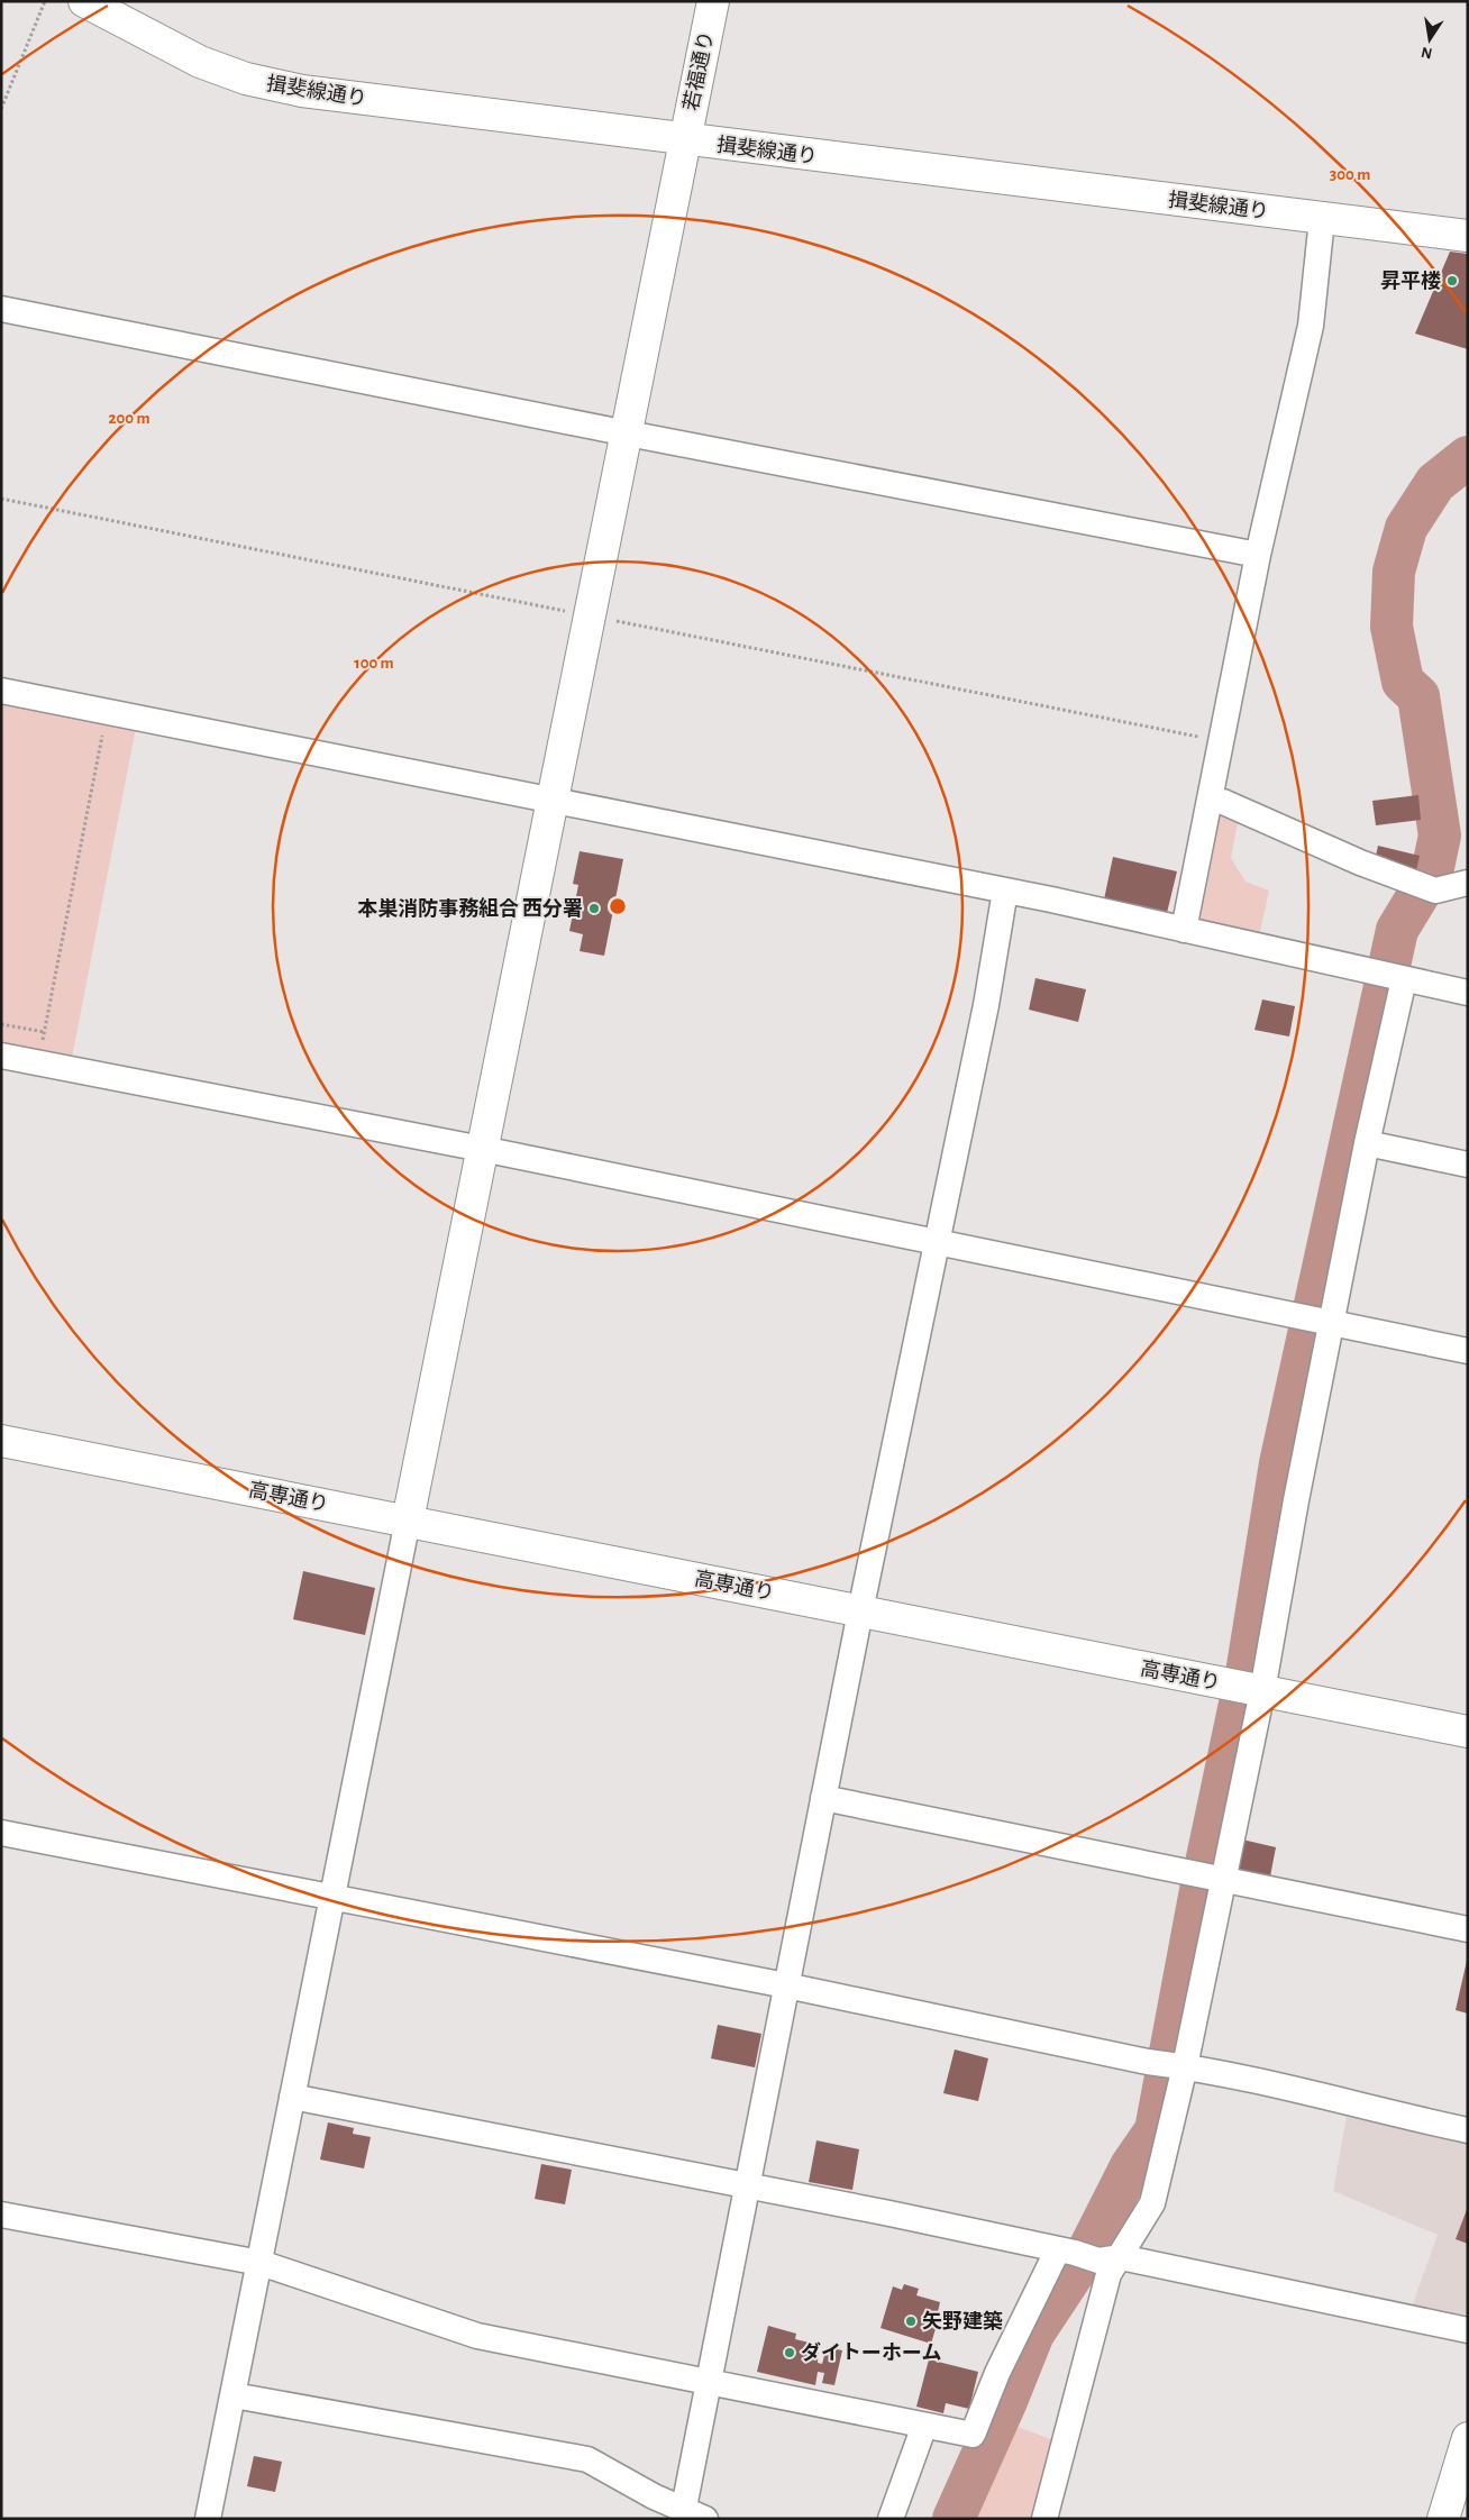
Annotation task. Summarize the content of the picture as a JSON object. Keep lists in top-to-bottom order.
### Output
{
  "streets": {
    "street": ["若福通り", "揖斐線通り", "高専通り"]
  },
  "crossings": [
    ["若福通り", "揖斐線通り"],
    ["若福通り", "高専通り"]
  ],
  "places": [
    "昇平楼",
    "本巣消防事務組合 西分署",
    "矢野建築",
    "ダイトーホーム"
  ],
  "north": "bottom",
  "rings": ["300 m", "200 m", "100 m"]
}
